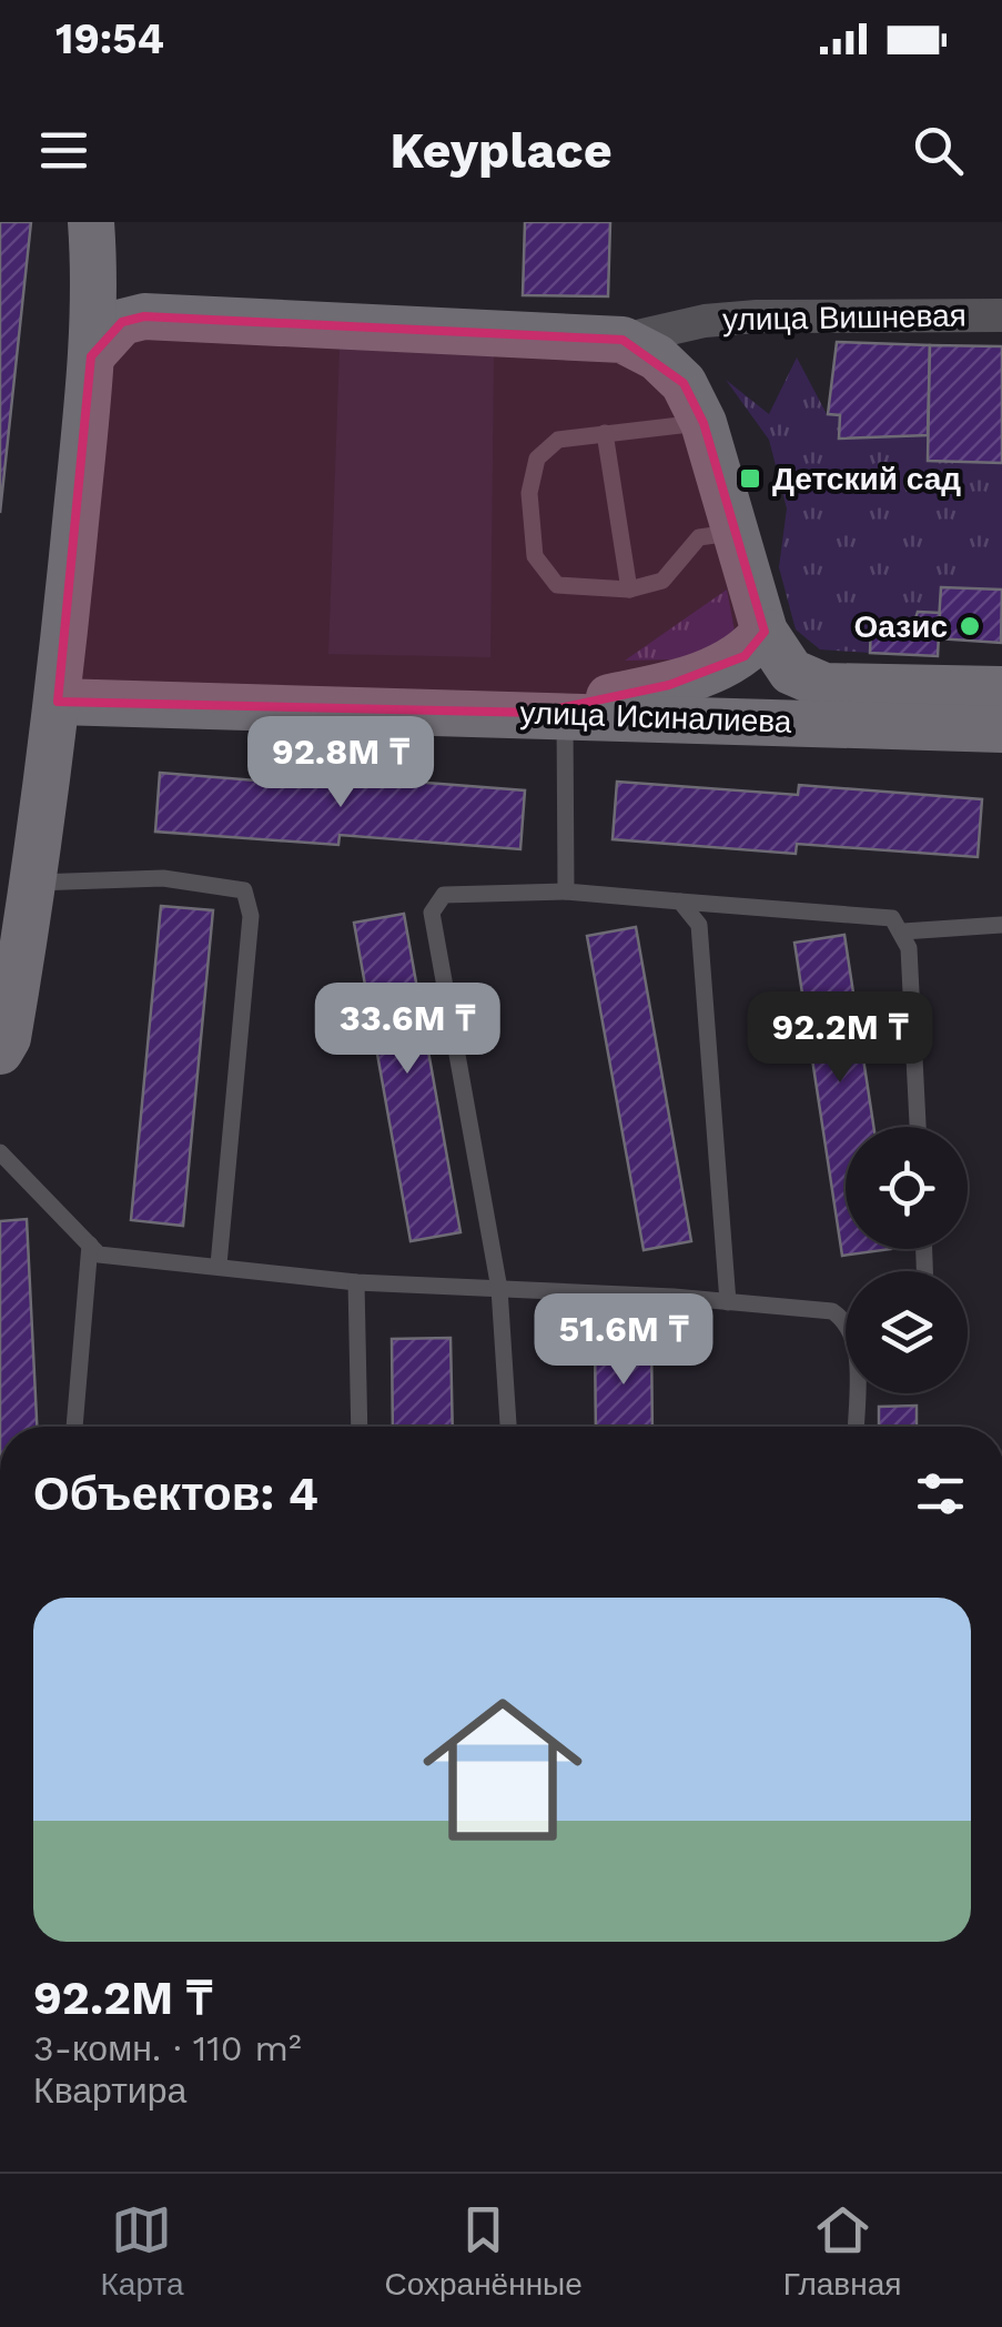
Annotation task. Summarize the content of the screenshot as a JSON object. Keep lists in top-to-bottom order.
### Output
{
  "streets": {
    "street": ["улица Вишневая", "улица Исиналиева"]
  },
  "crossings": [
    ["улица Вишневая", "улица Исиналиева"]
  ],
  "places": {
    "transit": ["Детский сад"],
    "other": ["Оазис"]
  },
  "page": {
    "status": "19:54",
    "header": "Keyplace",
    "price": [
      "92.8M ₸",
      "33.6M ₸",
      "92.2M ₸",
      "51.6M ₸"
    ],
    "heading": "Объектов: 4",
    "list": [
      {
        "name": "92.2M ₸",
        "note": "3-комн. · 110 m² · Квартира"
      }
    ],
    "tabs": ["Карта", "Сохранённые", "Главная"]
  }
}
